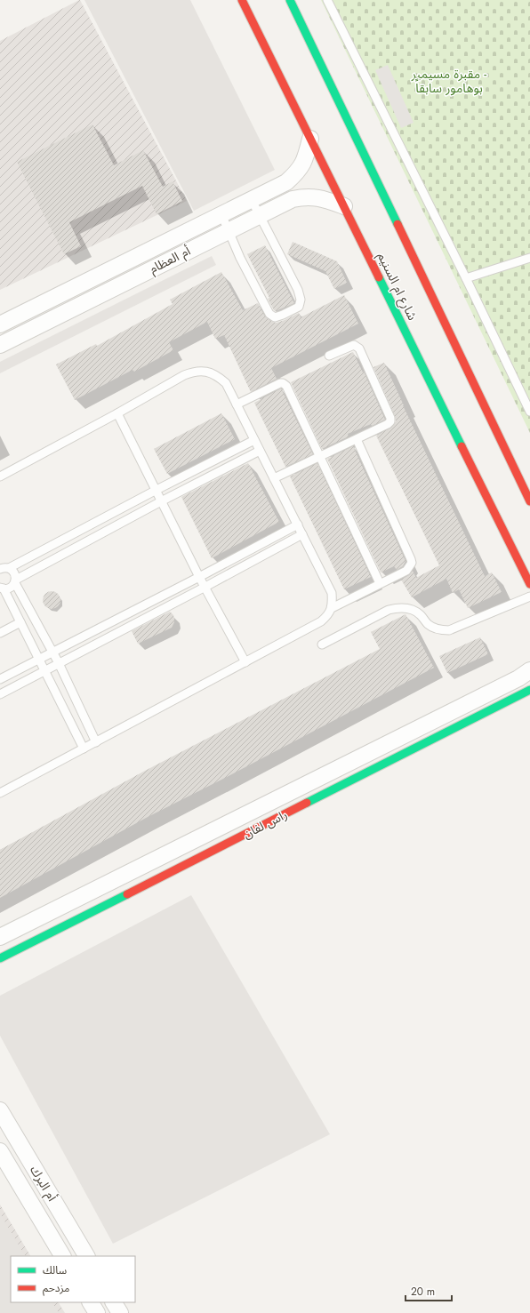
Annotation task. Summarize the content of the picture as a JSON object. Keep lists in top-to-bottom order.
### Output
{
  "streets": {
    "main road": ["شارع ام السنيم", "راس لفان"],
    "street": ["أم العظام", "أم البرك"]
  },
  "crossings": [
    ["أم العظام", "شارع ام السنيم"]
  ],
  "parks": ["مقبرة مسيمير - بوهامور سابقاً"],
  "legend": ["سالك", "مزدحم"],
  "scale_bar": "20 m"
}
